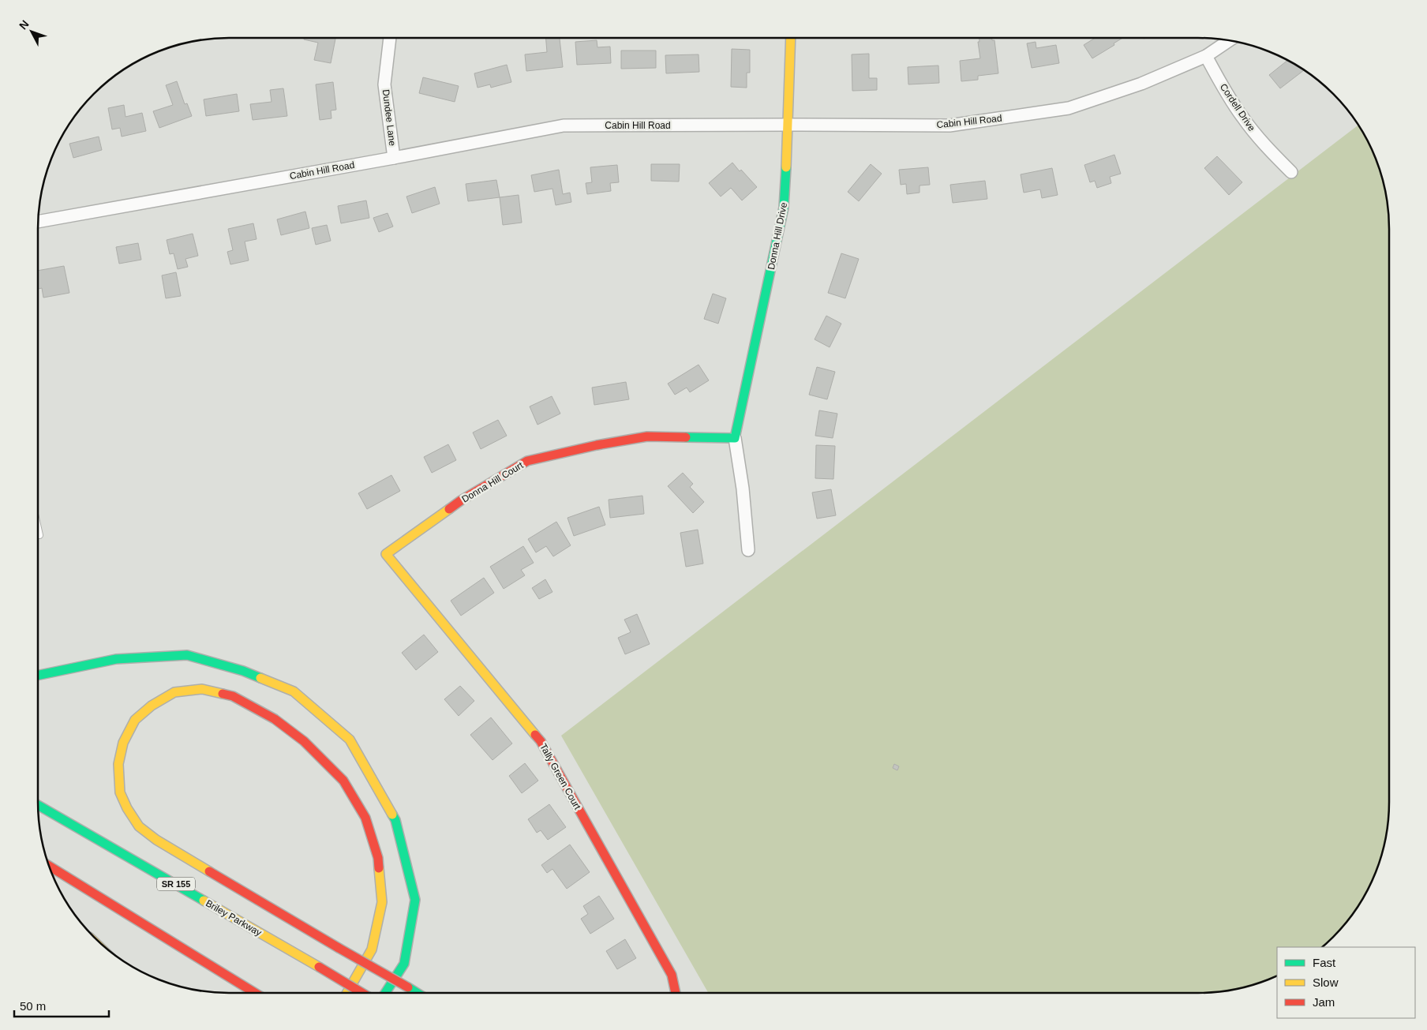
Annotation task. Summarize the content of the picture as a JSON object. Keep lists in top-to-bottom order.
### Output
{
  "streets": {
    "main road": [
      "Donna Hill Drive",
      "Donna Hill Court",
      "Tally Green Court",
      "SR 155",
      "Briley Parkway"
    ],
    "street": ["Cordell Drive", "Dundee Lane", "Cabin Hill Road"]
  },
  "crossings": [
    ["Cordell Drive", "Cabin Hill Road"],
    ["Dundee Lane", "Cabin Hill Road"],
    ["Cabin Hill Road", "Donna Hill Drive"],
    ["Donna Hill Drive", "Donna Hill Court"],
    ["Donna Hill Court", "Tally Green Court"]
  ],
  "legend": ["Fast", "Slow", "Jam"],
  "scale_bar": "50 m",
  "north": "top left"
}
